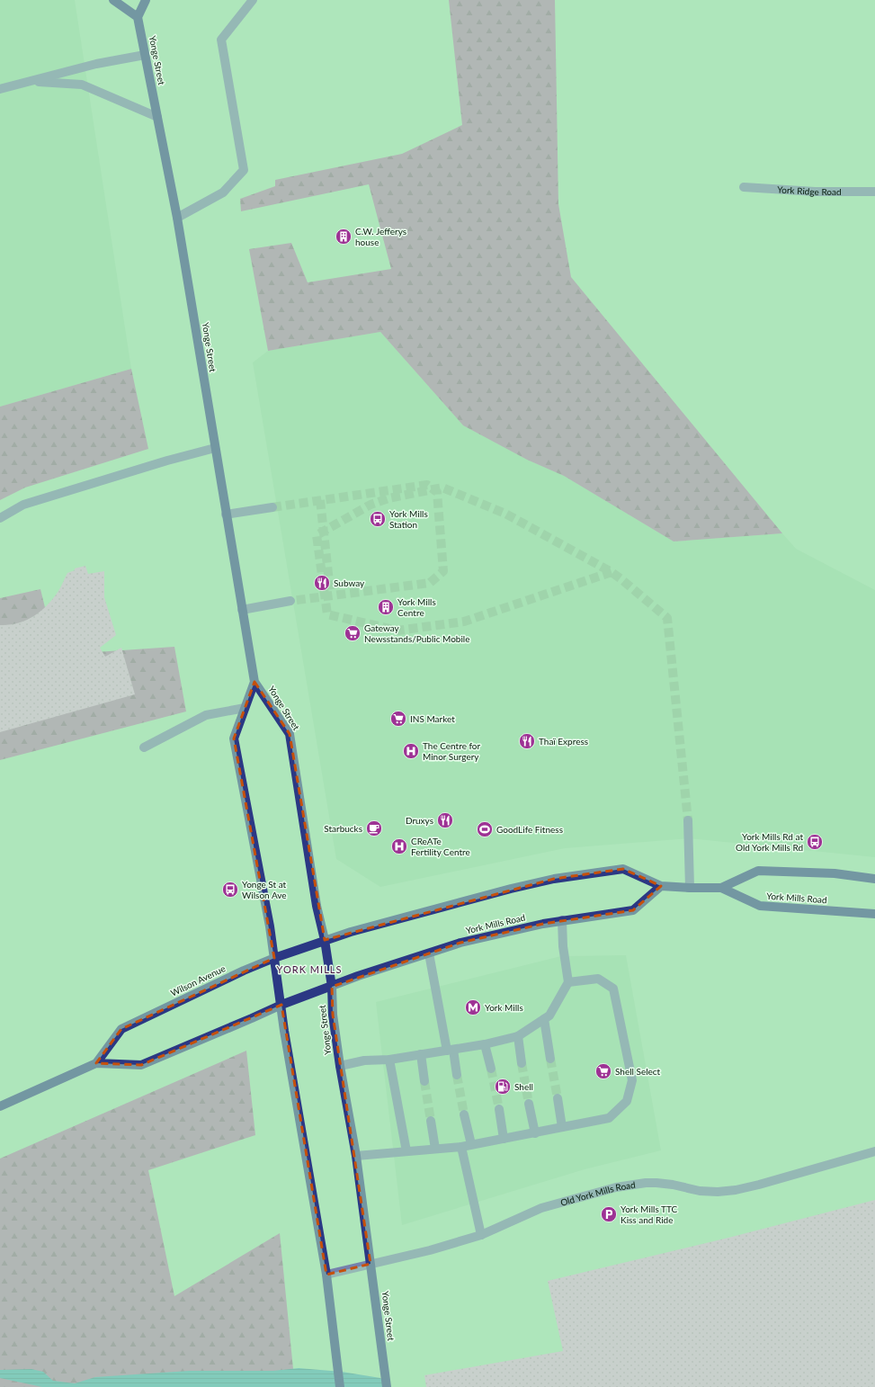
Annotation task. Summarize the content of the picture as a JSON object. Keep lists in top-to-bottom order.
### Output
{
  "streets": {
    "main road": ["Yonge Street", "York Mills Road", "Wilson Avenue"],
    "street": ["York Ridge Road", "Old York Mills Road"]
  },
  "crossings": [
    ["Yonge Street", "York Mills Road"],
    ["Yonge Street", "Wilson Avenue"],
    ["Yonge Street", "Old York Mills Road"],
    ["York Mills Road", "Wilson Avenue"]
  ],
  "districts": ["YORK MILLS"],
  "places": {
    "building": ["C.W. Jefferys house", "York Mills Centre"],
    "bus stop": ["York Mills Station", "York Mills Rd at Old York Mills Rd", "Yonge St at Wilson Ave"],
    "restaurant": ["Subway", "Thaï Express", "Druxys"],
    "supermarket": ["Gateway Newsstands/Public Mobile", "INS Market", "Shell Select"],
    "hospital": ["The Centre for Minor Surgery", "CReATe Fertility Centre"],
    "cafe": ["Starbucks"],
    "sports": ["GoodLife Fitness"],
    "metro station": ["York Mills"],
    "fuel station": ["Shell"],
    "parking": ["York Mills TTC Kiss and Ride"]
  }
}
